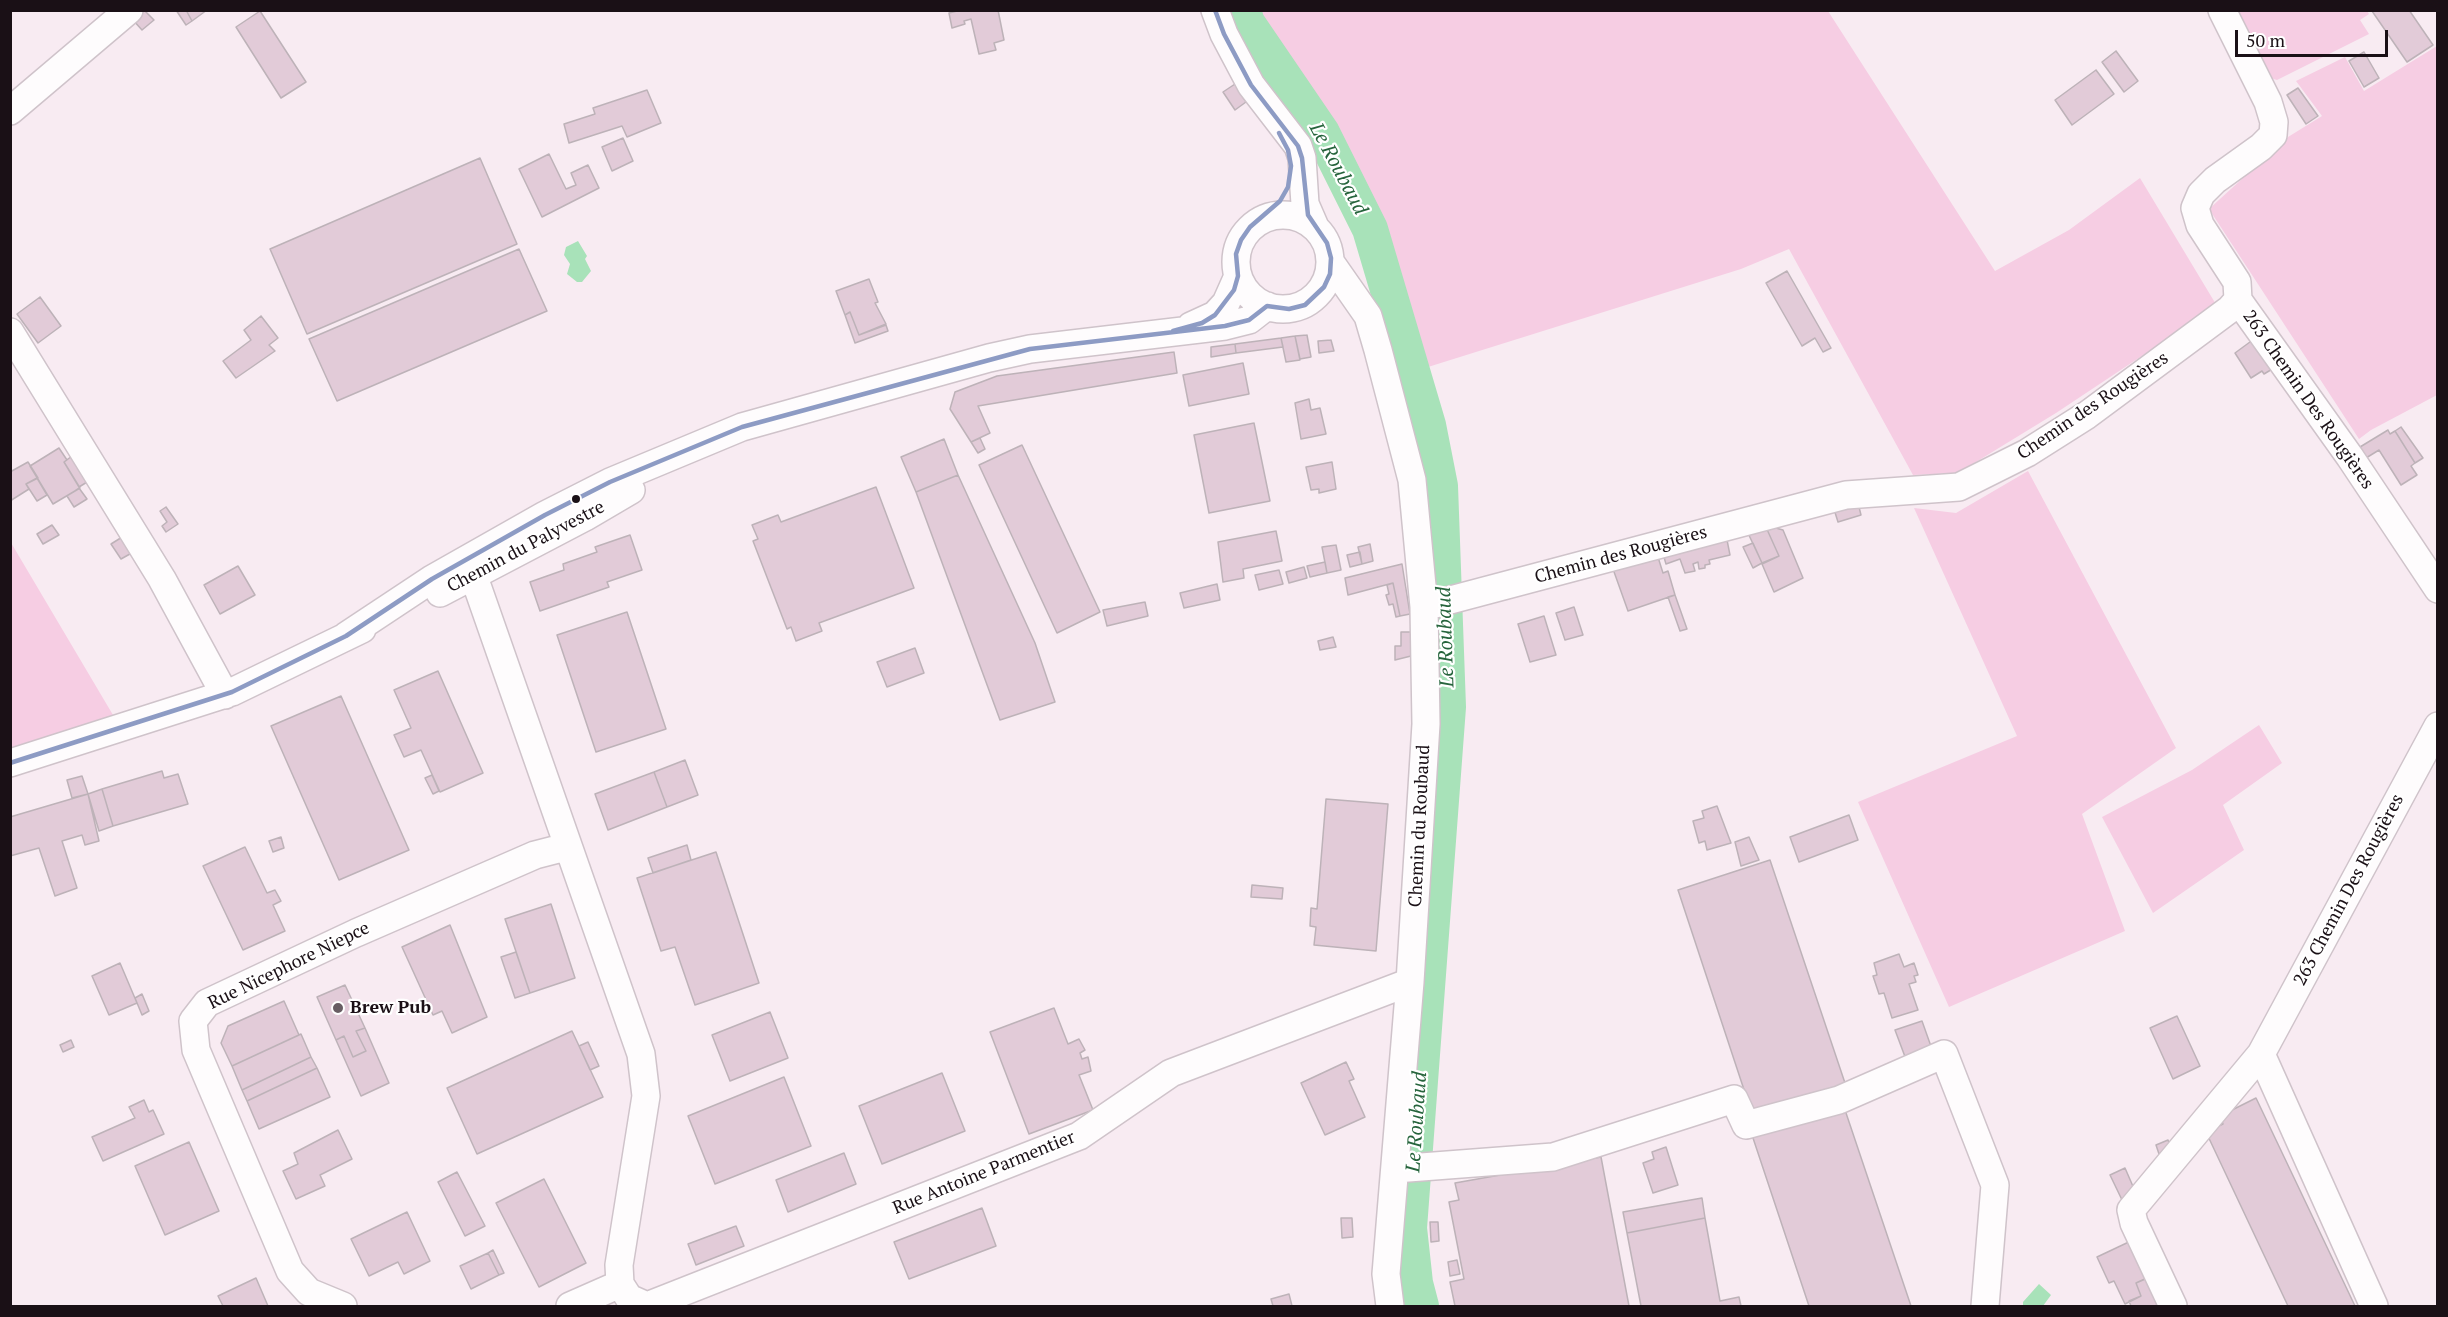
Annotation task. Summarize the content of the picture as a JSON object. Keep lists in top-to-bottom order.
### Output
{
  "streets": {
    "street": [
      "263 Chemin Des Rougières",
      "Chemin des Rougières",
      "Chemin du Palyvestre",
      "Chemin du Roubaud",
      "Rue Nicephore Niepce",
      "Rue Antoine Parmentier"
    ]
  },
  "crossings": [
    ["263 Chemin Des Rougières", "Chemin des Rougières"],
    ["Chemin des Rougières", "Chemin du Roubaud"],
    ["Chemin du Palyvestre", "Chemin du Roubaud"],
    ["Chemin du Roubaud", "Rue Antoine Parmentier"]
  ],
  "water": ["Le Roubaud"],
  "places": ["Brew Pub"],
  "scale_bar": "50 m"
}
